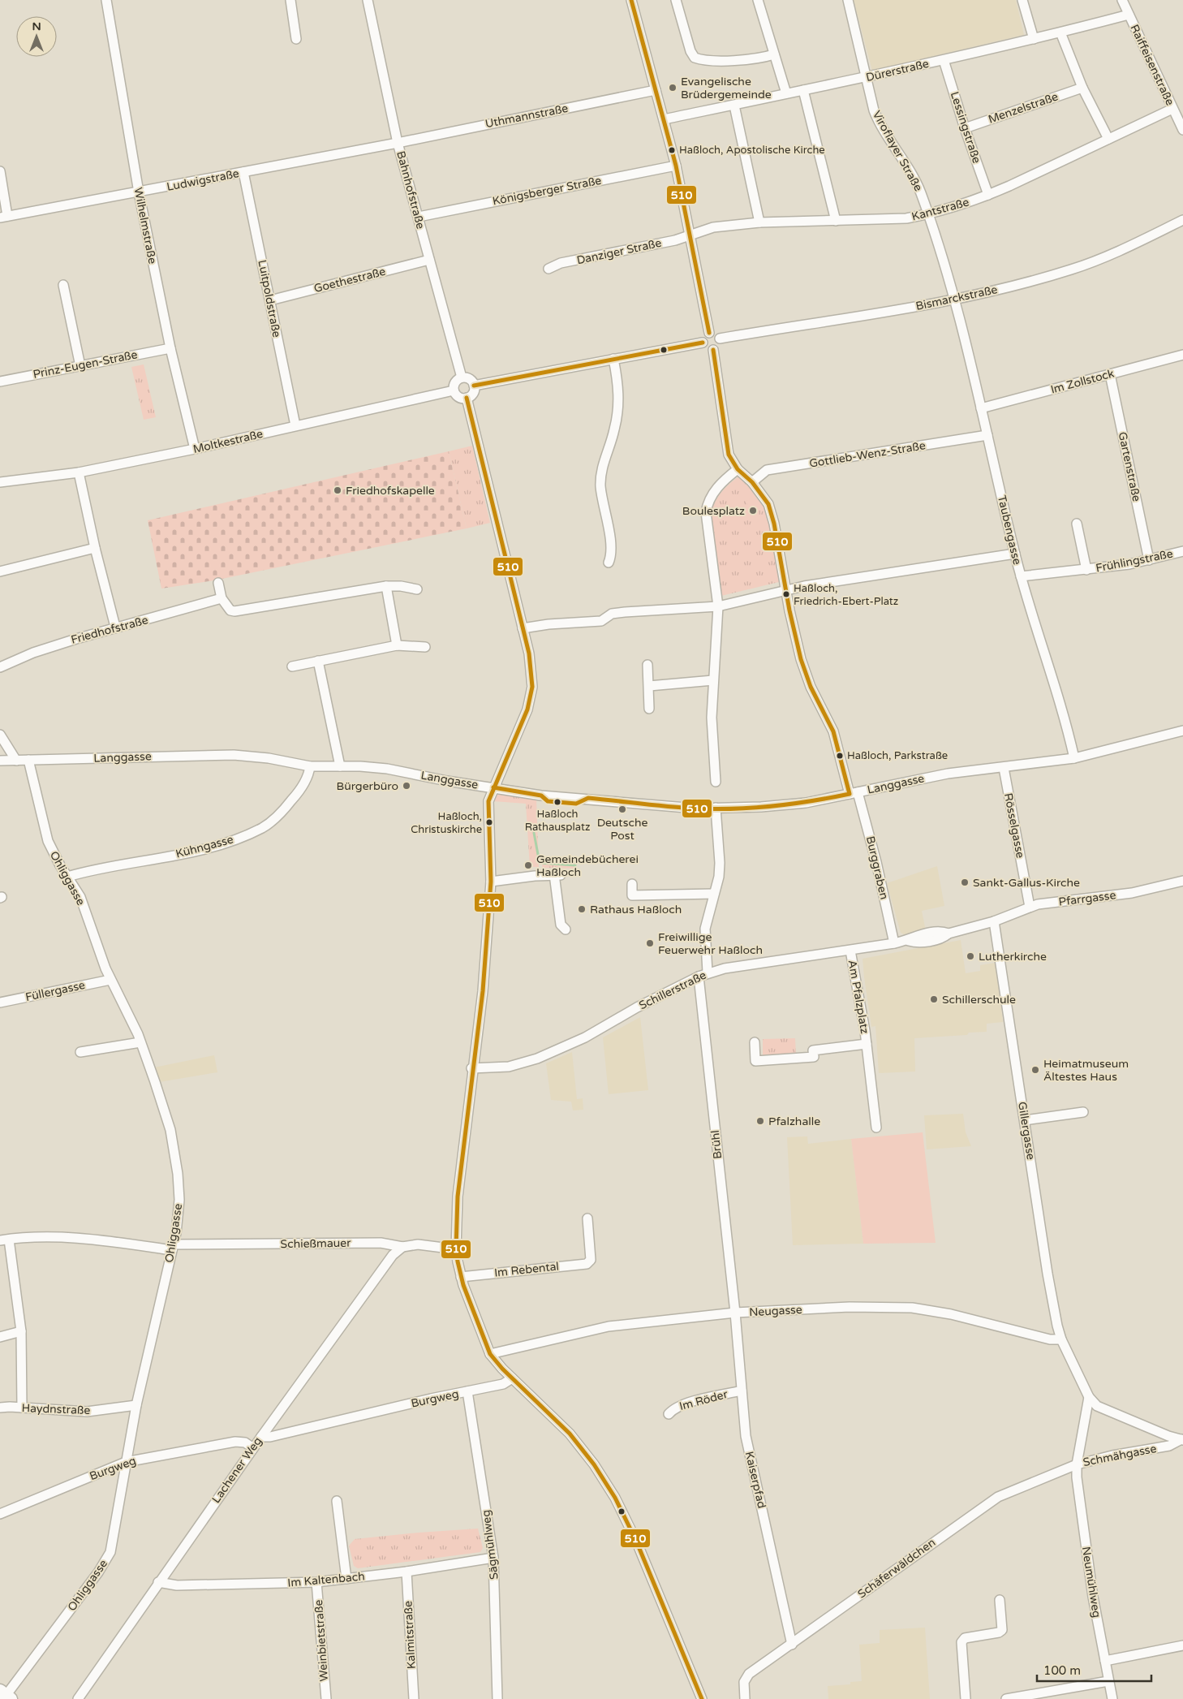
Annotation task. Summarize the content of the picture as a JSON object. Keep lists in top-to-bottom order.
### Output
{
  "streets": {
    "street": [
      "Raiffeisenstraße",
      "Dürerstraße",
      "Menzelstraße",
      "Uthmannstraße",
      "Lessingstraße",
      "Viroflayer Straße",
      "Ludwigstraße",
      "Bahnhofstraße",
      "Königsberger Straße",
      "Kantstraße",
      "Wilhelmstraße",
      "Danziger Straße",
      "Goethestraße",
      "Bismarckstraße",
      "Luitpoldstraße",
      "Prinz-Eugen-Straße",
      "Im Zollstock",
      "Moltkestraße",
      "Gottlieb-Wenz-Straße",
      "Gartenstraße",
      "Taubengasse",
      "Frühlingstraße",
      "Friedhofstraße",
      "Langgasse",
      "Rösselgasse",
      "Kühngasse",
      "Burggraben",
      "Ohliggasse",
      "Pfarrgasse",
      "Schillerstraße",
      "Füllergasse",
      "Am Pfalzplatz",
      "Gillergasse",
      "Brühl",
      "Schießmauer",
      "Im Rebental",
      "Neugasse",
      "Burgweg",
      "Im Röder",
      "Haydnstraße",
      "Schmähgasse",
      "Lachener Weg",
      "Kaiserpfad",
      "Sägmühlweg",
      "Schäferwäldchen",
      "Im Kaltenbach",
      "Neumühlweg",
      "Kalmitstraße",
      "Weinbietstraße"
    ]
  },
  "crossings": [
    ["Raiffeisenstraße", "Dürerstraße"],
    ["Raiffeisenstraße", "Kantstraße"],
    ["Dürerstraße", "Lessingstraße"],
    ["Dürerstraße", "Viroflayer Straße"],
    ["Menzelstraße", "Lessingstraße"],
    ["Uthmannstraße", "Ludwigstraße"],
    ["Uthmannstraße", "Bahnhofstraße"],
    ["Lessingstraße", "Kantstraße"],
    ["Viroflayer Straße", "Kantstraße"],
    ["Viroflayer Straße", "Bismarckstraße"],
    ["Viroflayer Straße", "Taubengasse"],
    ["Ludwigstraße", "Bahnhofstraße"],
    ["Ludwigstraße", "Wilhelmstraße"],
    ["Ludwigstraße", "Luitpoldstraße"],
    ["Bahnhofstraße", "Königsberger Straße"],
    ["Bahnhofstraße", "Goethestraße"],
    ["Bahnhofstraße", "Moltkestraße"],
    ["Kantstraße", "Danziger Straße"],
    ["Wilhelmstraße", "Prinz-Eugen-Straße"],
    ["Wilhelmstraße", "Moltkestraße"],
    ["Goethestraße", "Luitpoldstraße"],
    ["Bismarckstraße", "Taubengasse"],
    ["Luitpoldstraße", "Moltkestraße"],
    ["Im Zollstock", "Gartenstraße"],
    ["Im Zollstock", "Taubengasse"],
    ["Gottlieb-Wenz-Straße", "Taubengasse"],
    ["Gottlieb-Wenz-Straße", "Burggraben"],
    ["Gartenstraße", "Frühlingstraße"],
    ["Taubengasse", "Frühlingstraße"],
    ["Taubengasse", "Langgasse"],
    ["Langgasse", "Rösselgasse"],
    ["Langgasse", "Kühngasse"],
    ["Langgasse", "Burggraben"],
    ["Langgasse", "Ohliggasse"],
    ["Rösselgasse", "Pfarrgasse"],
    ["Kühngasse", "Ohliggasse"],
    ["Burggraben", "Schillerstraße"],
    ["Ohliggasse", "Füllergasse"],
    ["Ohliggasse", "Schießmauer"],
    ["Ohliggasse", "Burgweg"],
    ["Ohliggasse", "Haydnstraße"],
    ["Pfarrgasse", "Schillerstraße"],
    ["Pfarrgasse", "Gillergasse"],
    ["Schillerstraße", "Am Pfalzplatz"],
    ["Schillerstraße", "Gillergasse"],
    ["Schillerstraße", "Brühl"],
    ["Gillergasse", "Neugasse"],
    ["Gillergasse", "Schmähgasse"],
    ["Brühl", "Neugasse"],
    ["Brühl", "Kaiserpfad"],
    ["Schießmauer", "Lachener Weg"],
    ["Neugasse", "Schmähgasse"],
    ["Neugasse", "Kaiserpfad"],
    ["Burgweg", "Lachener Weg"],
    ["Burgweg", "Sägmühlweg"],
    ["Im Röder", "Kaiserpfad"],
    ["Schmähgasse", "Schäferwäldchen"],
    ["Schmähgasse", "Neumühlweg"],
    ["Lachener Weg", "Im Kaltenbach"],
    ["Kaiserpfad", "Schäferwäldchen"],
    ["Sägmühlweg", "Im Kaltenbach"],
    ["Schäferwäldchen", "Neumühlweg"],
    ["Im Kaltenbach", "Kalmitstraße"],
    ["Im Kaltenbach", "Weinbietstraße"]
  ],
  "places": [
    "Evangelische Brüdergemeinde",
    "Haßloch, Apostolische Kirche",
    "Friedhofskapelle",
    "Boulesplatz",
    "Haßloch, Friedrich-Ebert-Platz",
    "Haßloch, Parkstraße",
    "Bürgerbüro",
    "Haßloch Rathausplatz",
    "Deutsche Post",
    "Haßloch, Christuskirche",
    "Gemeindebücherei Haßloch",
    "Sankt-Gallus-Kirche",
    "Rathaus Haßloch",
    "Freiwillige Feuerwehr Haßloch",
    "Lutherkirche",
    "Schillerschule",
    "Heimatmuseum Ältestes Haus",
    "Pfalzhalle"
  ],
  "lines": ["transit line 510"],
  "scale_bar": "100 m",
  "north": "top"
}
